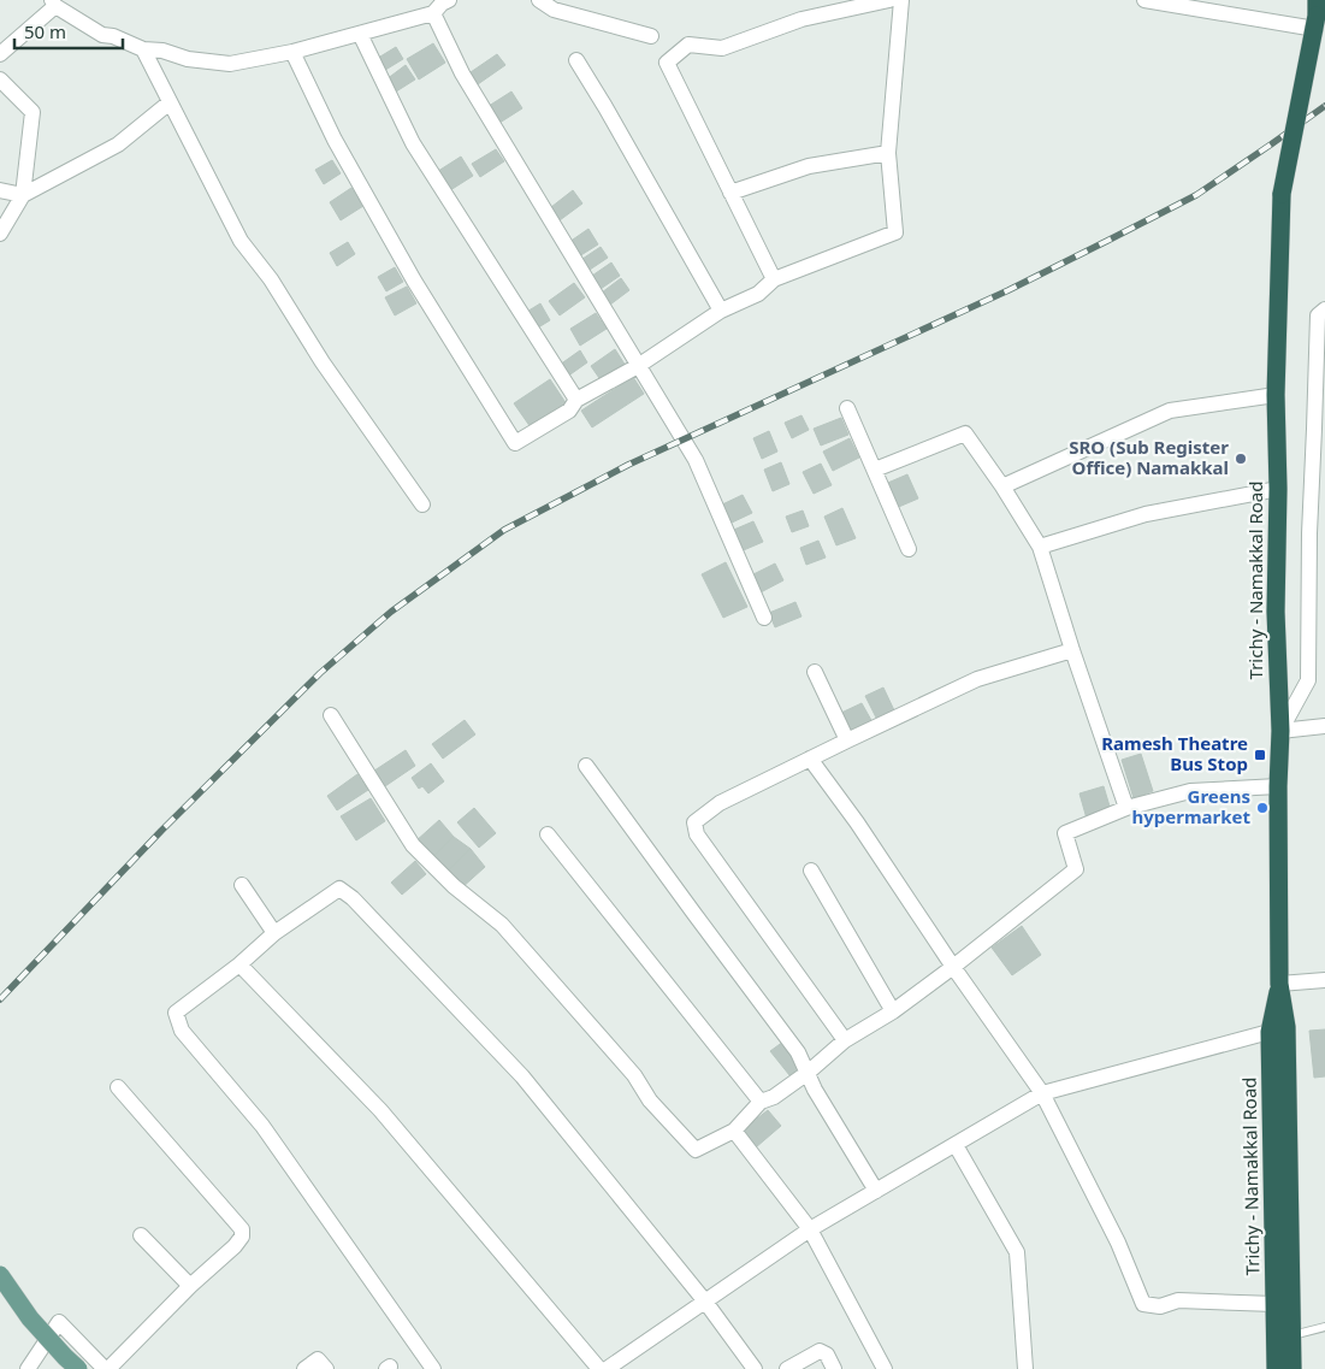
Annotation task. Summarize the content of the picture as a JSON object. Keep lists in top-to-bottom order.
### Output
{
  "streets": {
    "highway": ["Trichy - Namakkal Road"]
  },
  "places": {
    "other": ["SRO (Sub Register Office) Namakkal", "Greens hypermarket"],
    "transit": ["Ramesh Theatre Bus Stop"]
  },
  "scale_bar": "50 m"
}
